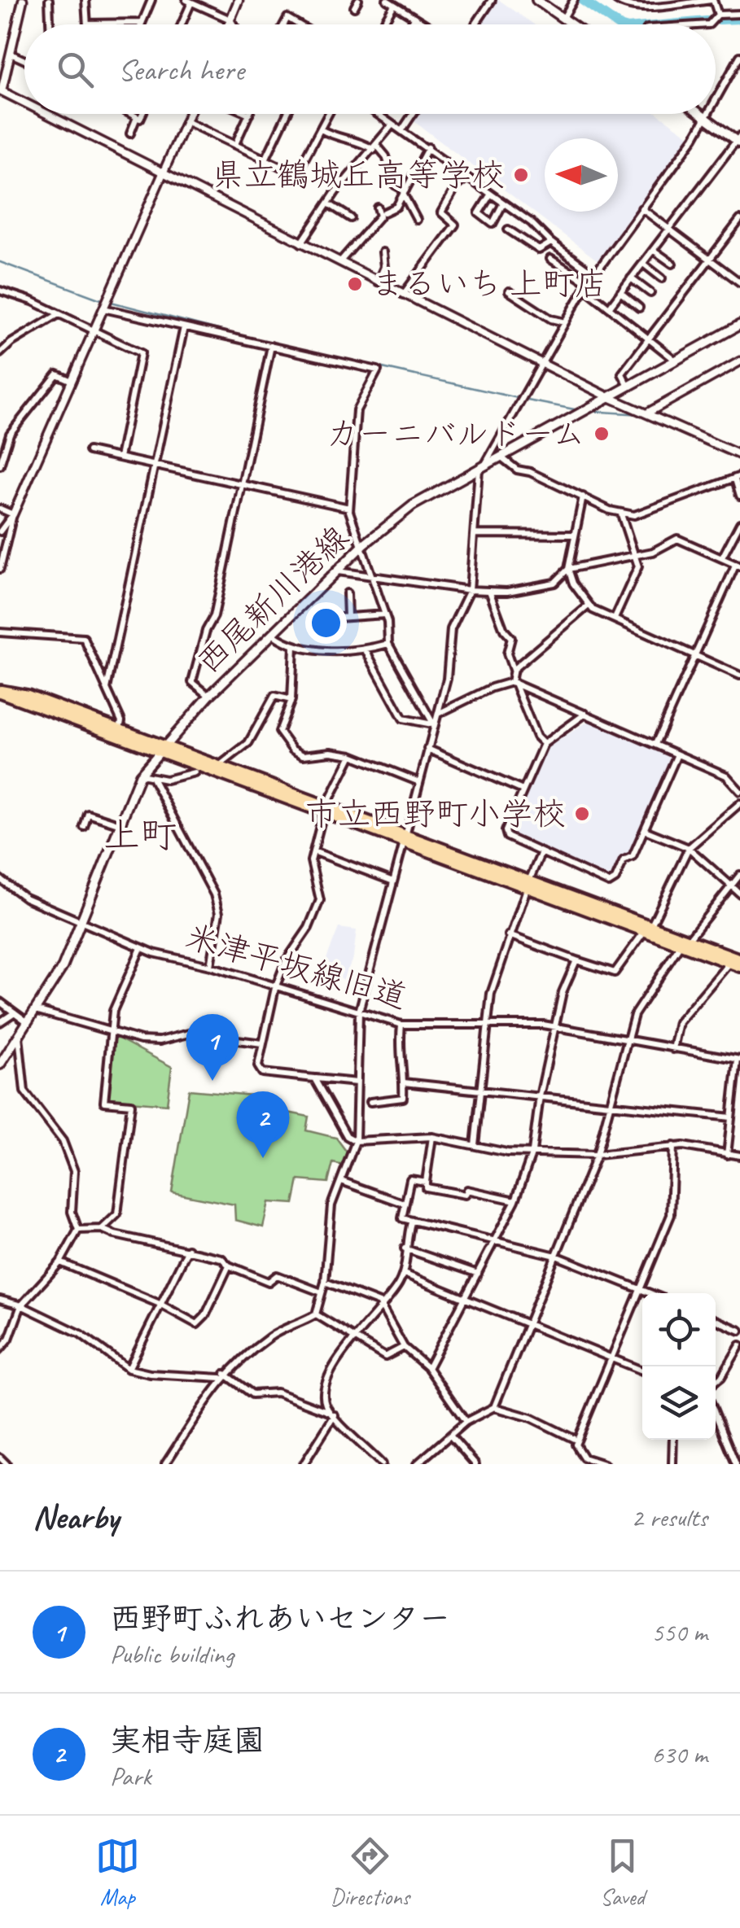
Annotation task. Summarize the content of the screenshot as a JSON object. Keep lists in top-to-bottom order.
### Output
{
  "streets": {
    "main road": ["西尾新川港線"],
    "street": ["米津平坂線旧道"]
  },
  "crossings": [
    ["西尾新川港線", "米津平坂線旧道"]
  ],
  "districts": ["上町"],
  "places": [
    "県立鶴城丘高等学校",
    "まるいち 上町店",
    "カーニバルドーム",
    "市立西野町小学校"
  ],
  "north": "left",
  "page": {
    "search": "Search here",
    "pins": ["1", "2"],
    "heading": ["Nearby", "2 results"],
    "list": [
      {
        "mark": "1",
        "name": "西野町ふれあいセンター",
        "note": "Public building",
        "value": "550 m"
      },
      {
        "mark": "2",
        "name": "実相寺庭園",
        "note": "Park",
        "value": "630 m"
      }
    ],
    "nav": ["Map", "Directions", "Saved"]
  }
}
